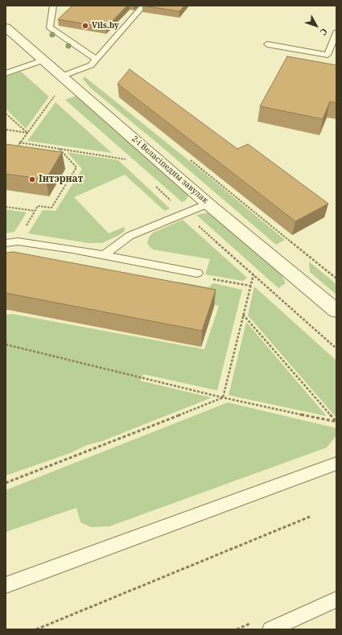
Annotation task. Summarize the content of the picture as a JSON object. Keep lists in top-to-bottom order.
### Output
{
  "streets": {
    "street": ["2-і Веласіпедны завулак"]
  },
  "places": ["Vils.by", "Інтэрнат"],
  "north": "bottom right"
}
